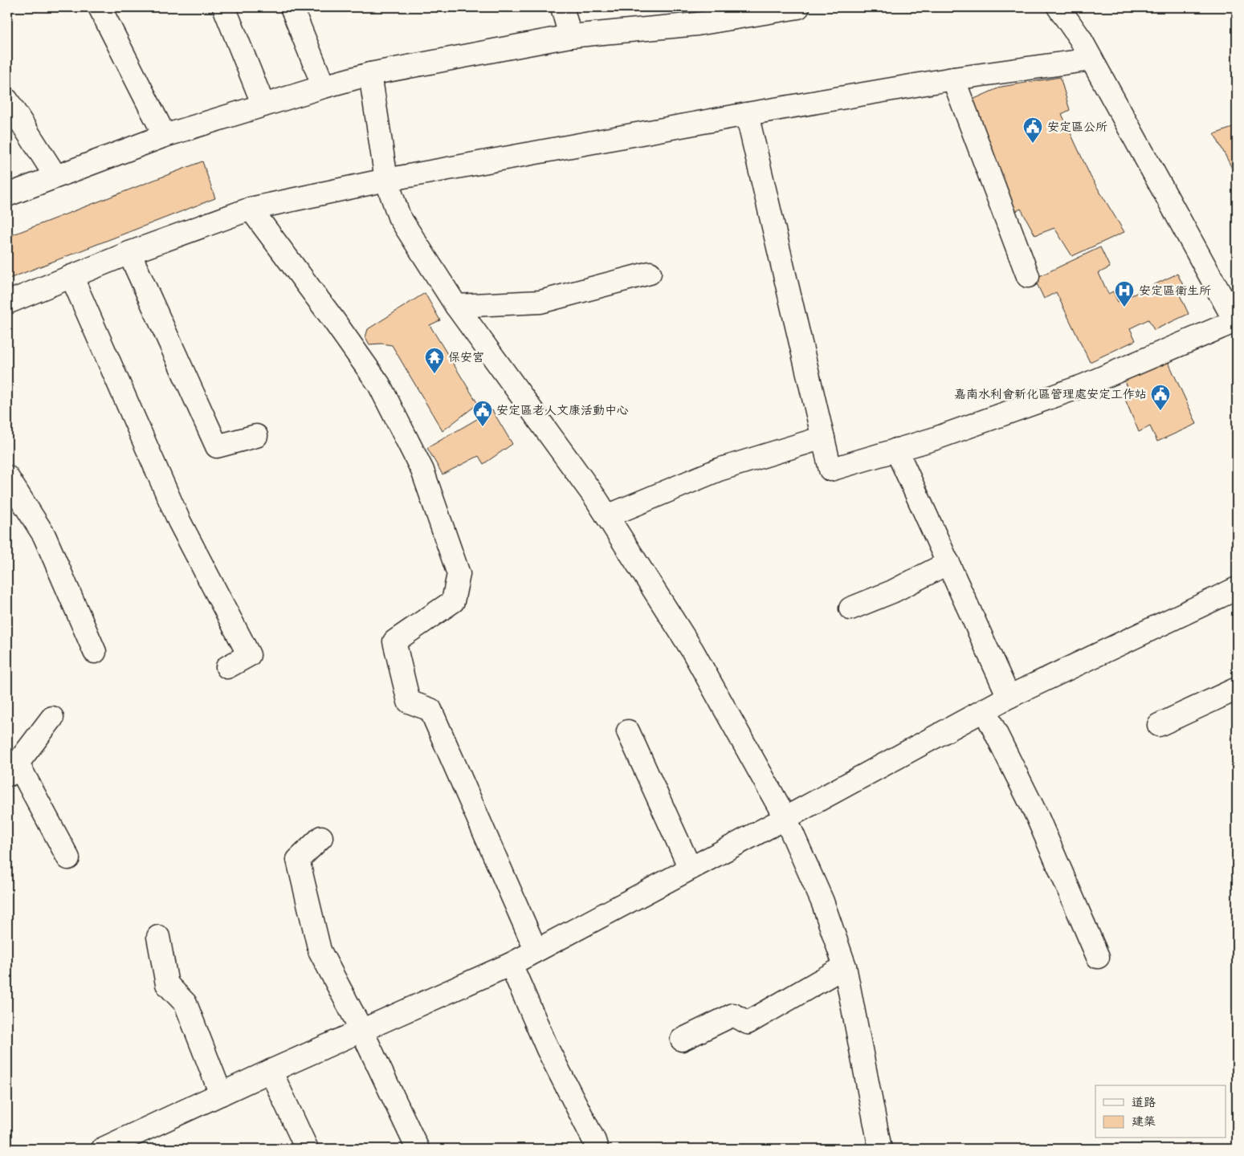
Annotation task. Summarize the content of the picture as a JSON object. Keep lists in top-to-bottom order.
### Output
{
  "places": {
    "public building": ["安定區公所", "嘉南水利會新化區管理處安定工作站", "安定區老人文康活動中心"],
    "hospital": ["安定區衛生所"],
    "temple": ["保安宮"]
  },
  "legend": ["道路", "建築"]
}
